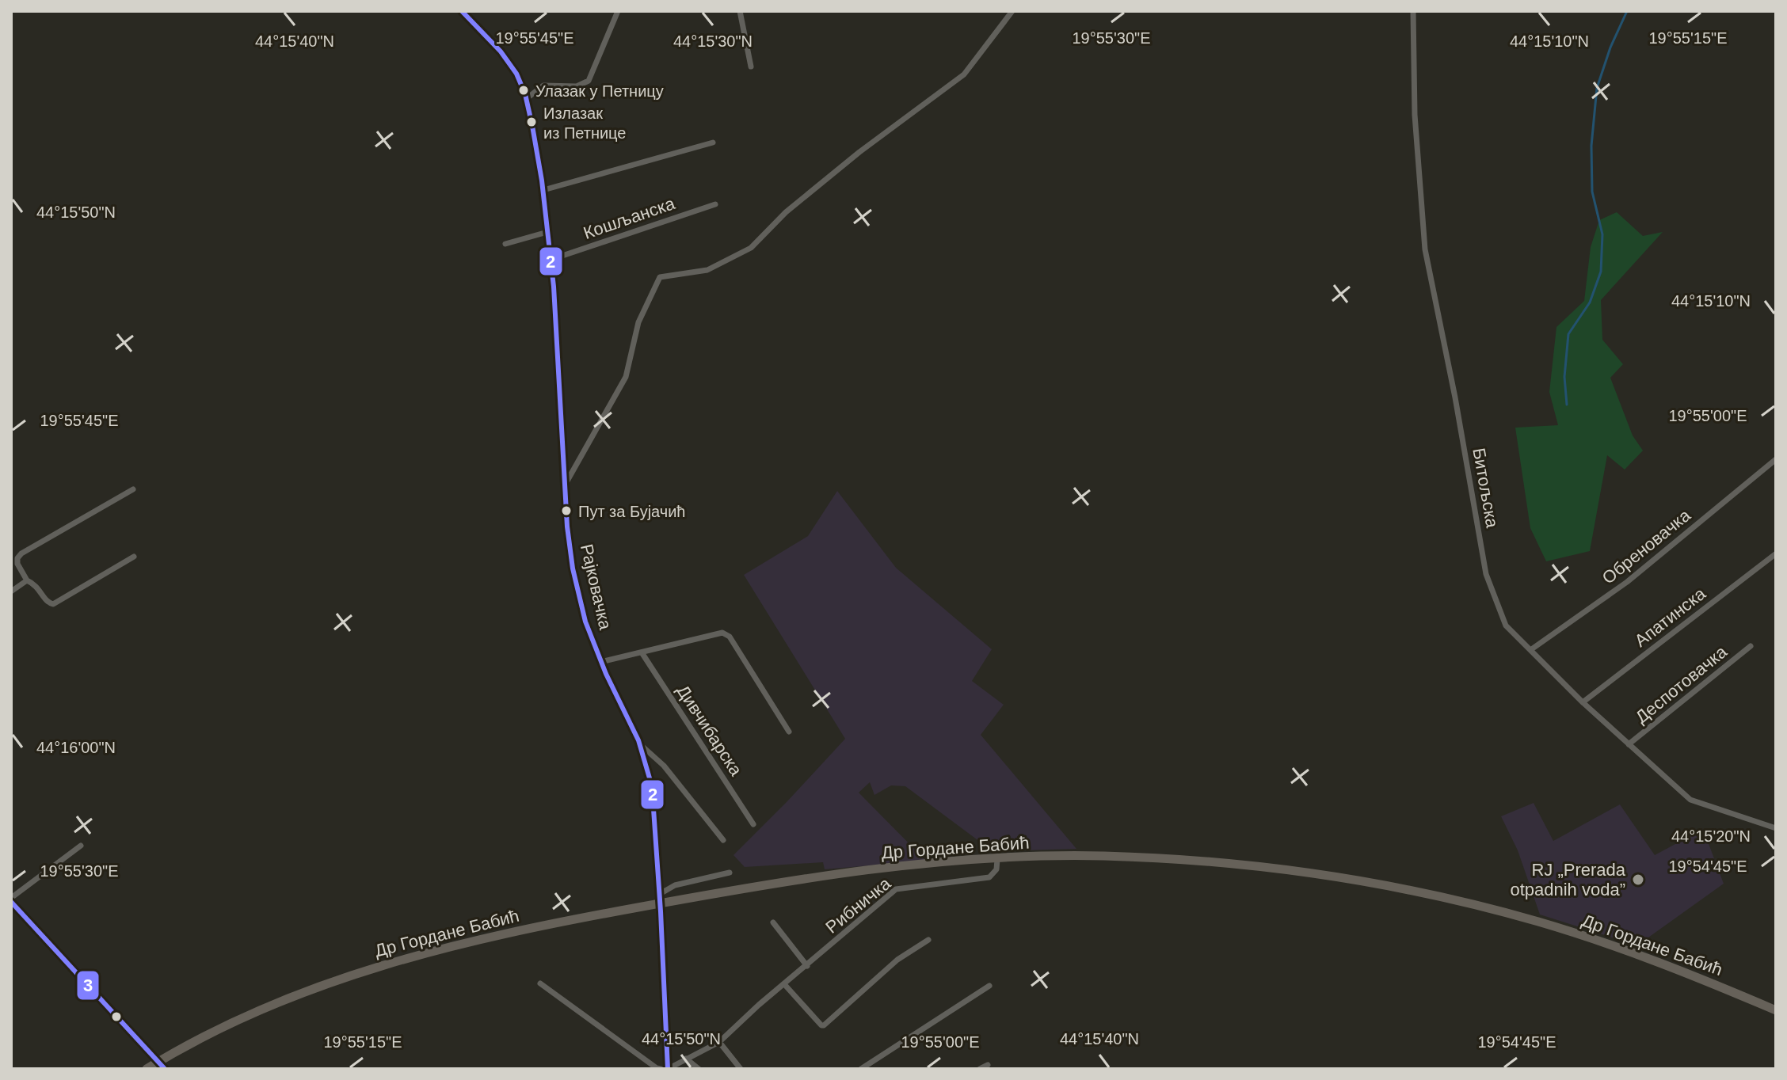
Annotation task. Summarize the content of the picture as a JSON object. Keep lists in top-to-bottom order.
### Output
{
  "streets": {
    "main road": ["Рајковачка", "Др Гордане Бабић"],
    "street": [
      "Кошљанска",
      "Битољска",
      "Обреновачка",
      "Апатинска",
      "Деспотовачка",
      "Дивчибарска",
      "Рибничка"
    ]
  },
  "crossings": [
    ["Кошљанска", "Рајковачка"],
    ["Битољска", "Обреновачка"],
    ["Битољска", "Апатинска"],
    ["Битољска", "Деспотовачка"],
    ["Рајковачка", "Рибничка"],
    ["Др Гордане Бабић", "Рибничка"]
  ],
  "places": [
    "Улазак у Петницу",
    "Излазак из Петнице",
    "Пут за Бујачић",
    "RJ „Prerada otpadnih voda”"
  ],
  "lines": ["transit line 2", "transit line 3"],
  "coordinates": [
    "19°55'45\"E",
    "19°55'30\"E",
    "19°55'15\"E",
    "44°15'40\"N",
    "44°15'30\"N",
    "44°15'10\"N",
    "44°15'50\"N",
    "19°55'00\"E",
    "44°16'00\"N",
    "44°15'20\"N",
    "19°54'45\"E"
  ]
}
